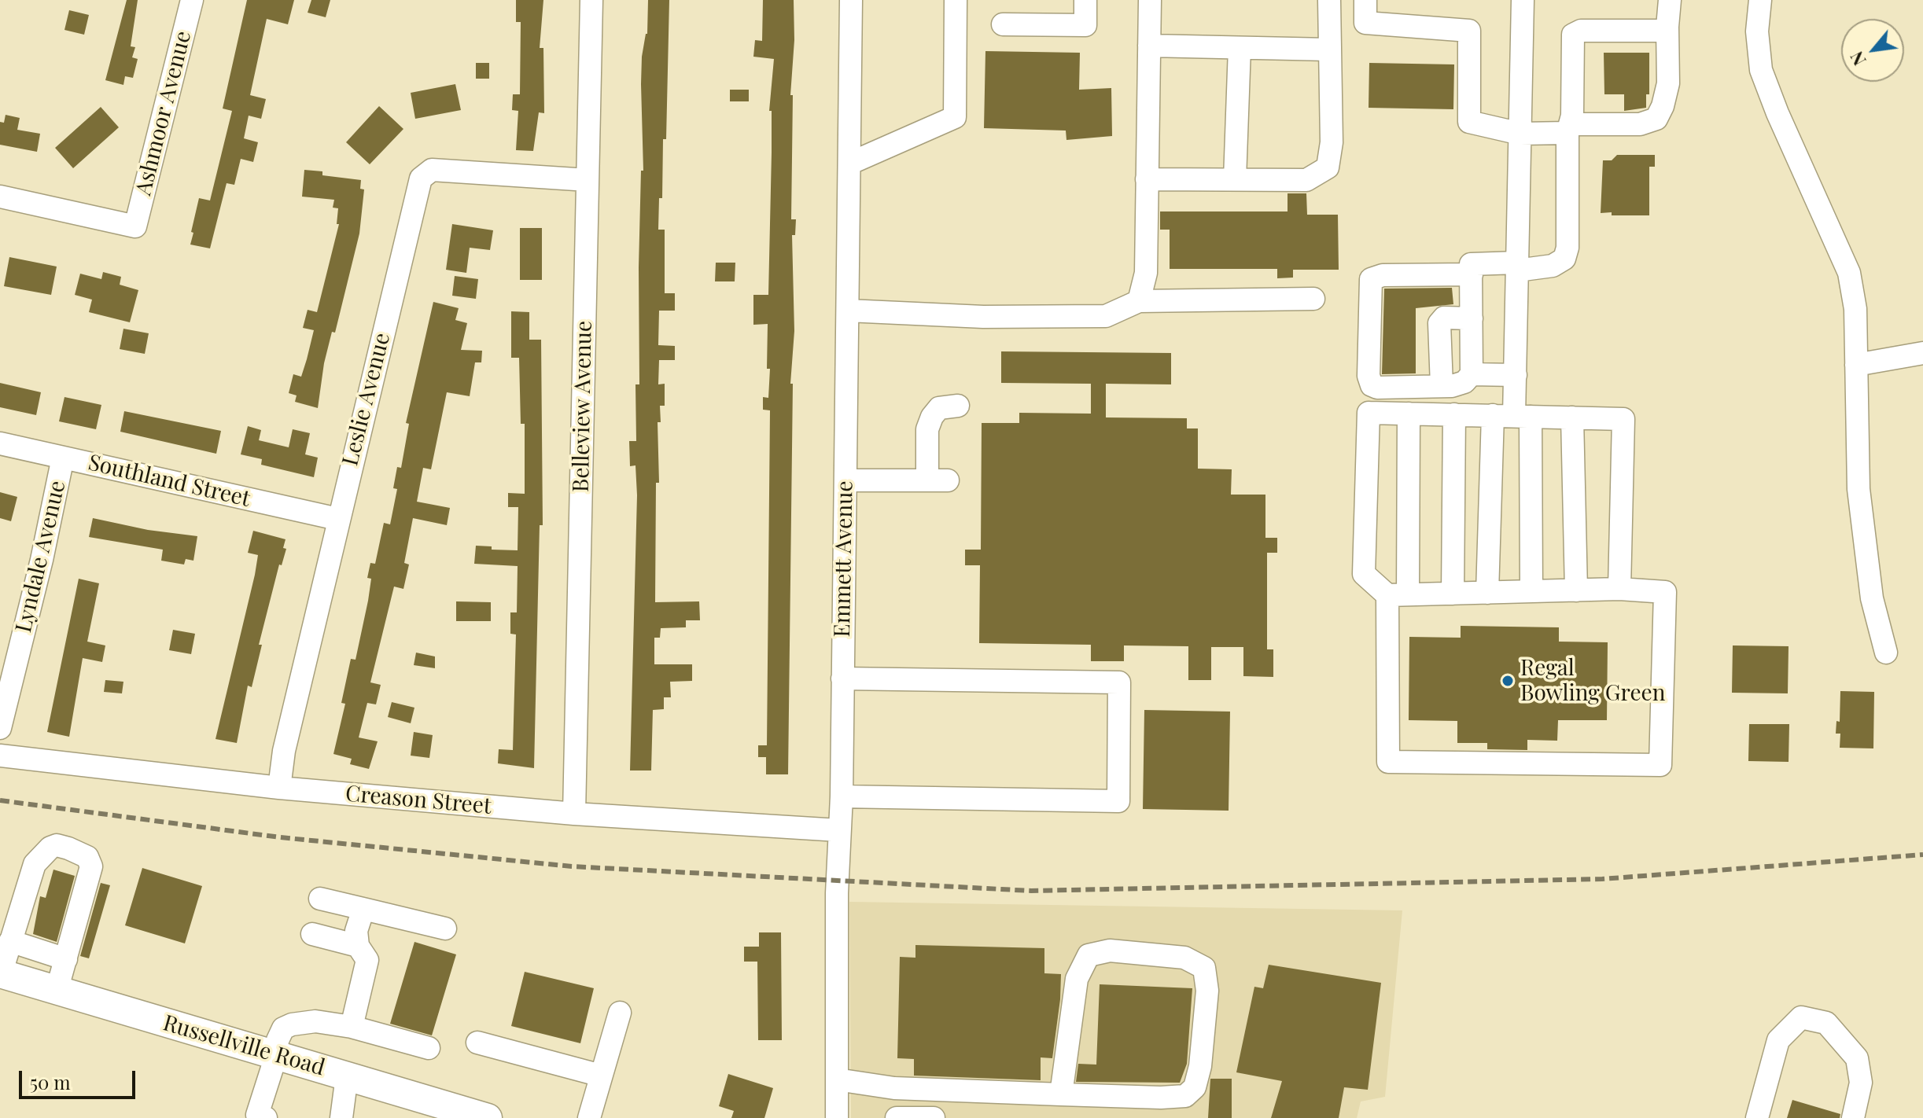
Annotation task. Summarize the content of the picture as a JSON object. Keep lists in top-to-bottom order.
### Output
{
  "streets": {
    "main road": ["Russellville Road"],
    "street": [
      "Ashmoor Avenue",
      "Leslie Avenue",
      "Belleview Avenue",
      "Southland Street",
      "Lyndale Avenue",
      "Emmett Avenue",
      "Creason Street"
    ]
  },
  "crossings": [
    ["Leslie Avenue", "Belleview Avenue"],
    ["Leslie Avenue", "Southland Street"],
    ["Leslie Avenue", "Creason Street"],
    ["Belleview Avenue", "Creason Street"],
    ["Southland Street", "Lyndale Avenue"],
    ["Emmett Avenue", "Creason Street"]
  ],
  "places": ["Regal Bowling Green"],
  "scale_bar": "50 m",
  "north": "bottom left"
}
